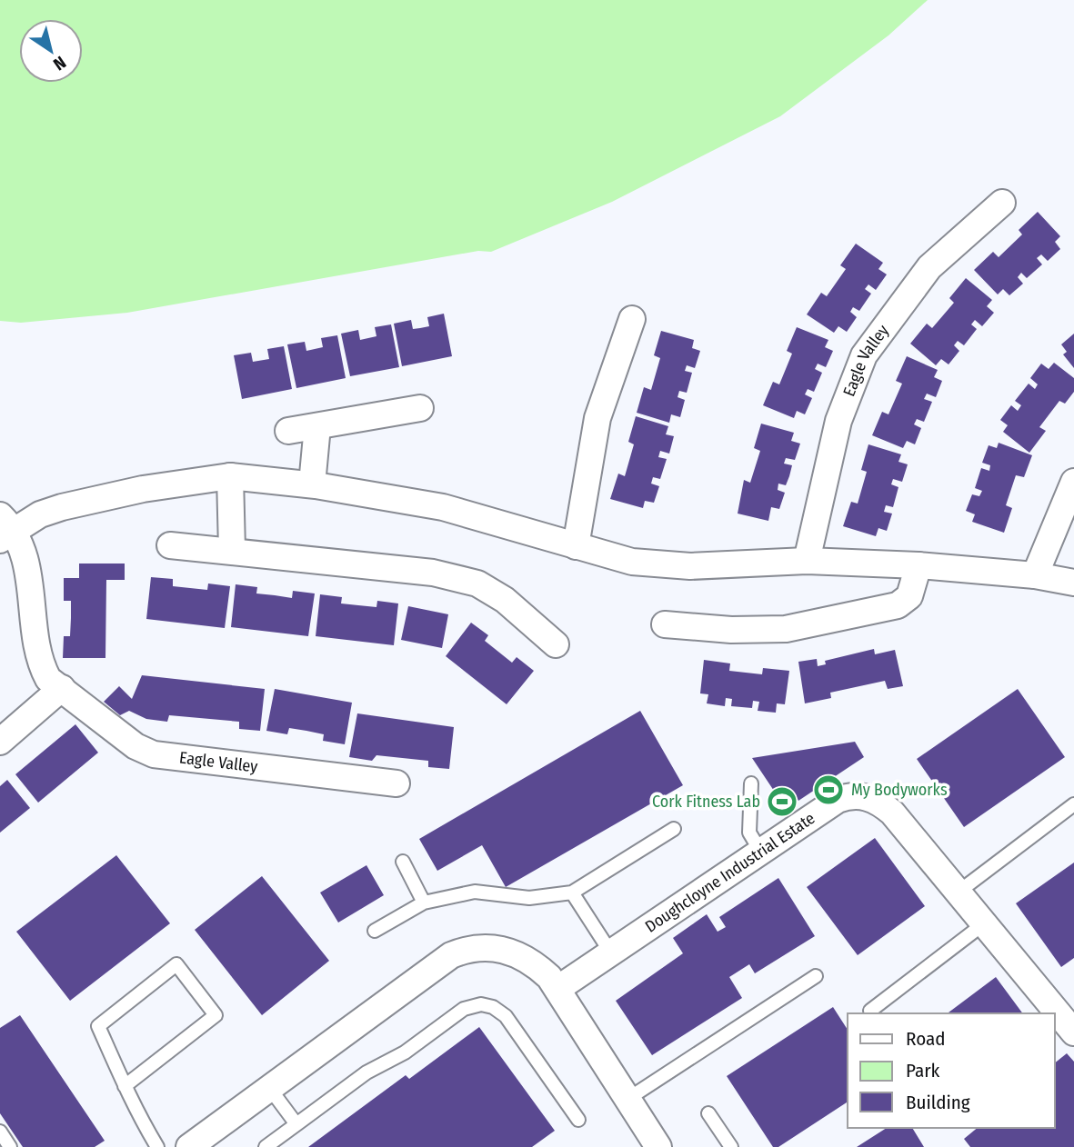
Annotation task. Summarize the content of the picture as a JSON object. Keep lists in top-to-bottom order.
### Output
{
  "streets": {
    "street": ["Eagle Valley", "Doughcloyne Industrial Estate"]
  },
  "places": {
    "sports": ["My Bodyworks", "Cork Fitness Lab"]
  },
  "legend": ["Road", "Park", "Building"],
  "north": "bottom right"
}
